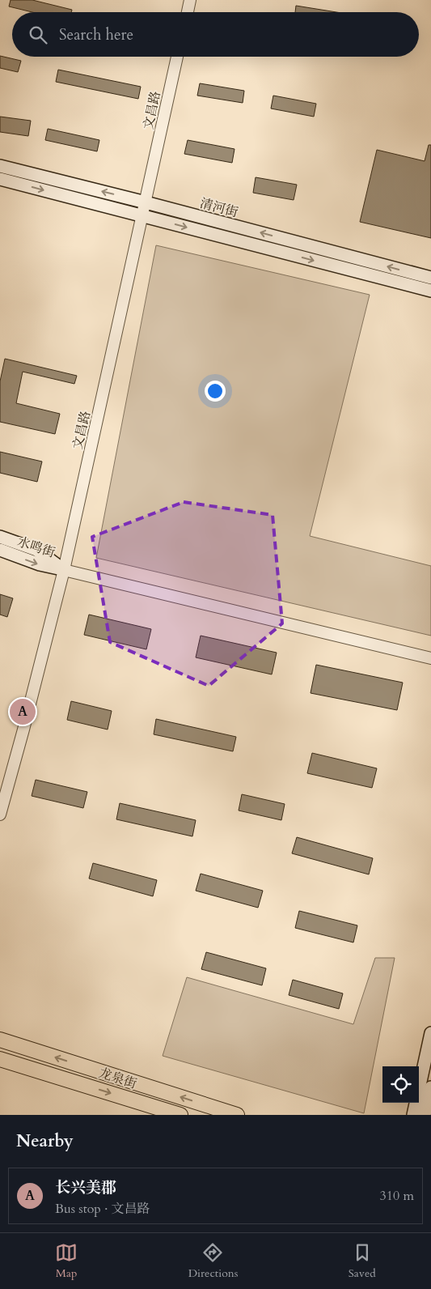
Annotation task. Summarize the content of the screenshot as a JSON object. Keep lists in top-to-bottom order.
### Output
{
  "streets": {
    "main road": ["清河街", "水鸣街", "龙泉街"],
    "street": ["文昌路"]
  },
  "crossings": [
    ["文昌路", "清河街"],
    ["文昌路", "水鸣街"]
  ],
  "page": {
    "search": "Search here",
    "pins": "A",
    "heading": "Nearby",
    "list": [
      {
        "mark": "A",
        "name": "长兴美郡",
        "note": "Bus stop · 文昌路",
        "value": "310 m"
      }
    ],
    "nav": ["Map", "Directions", "Saved"]
  }
}
